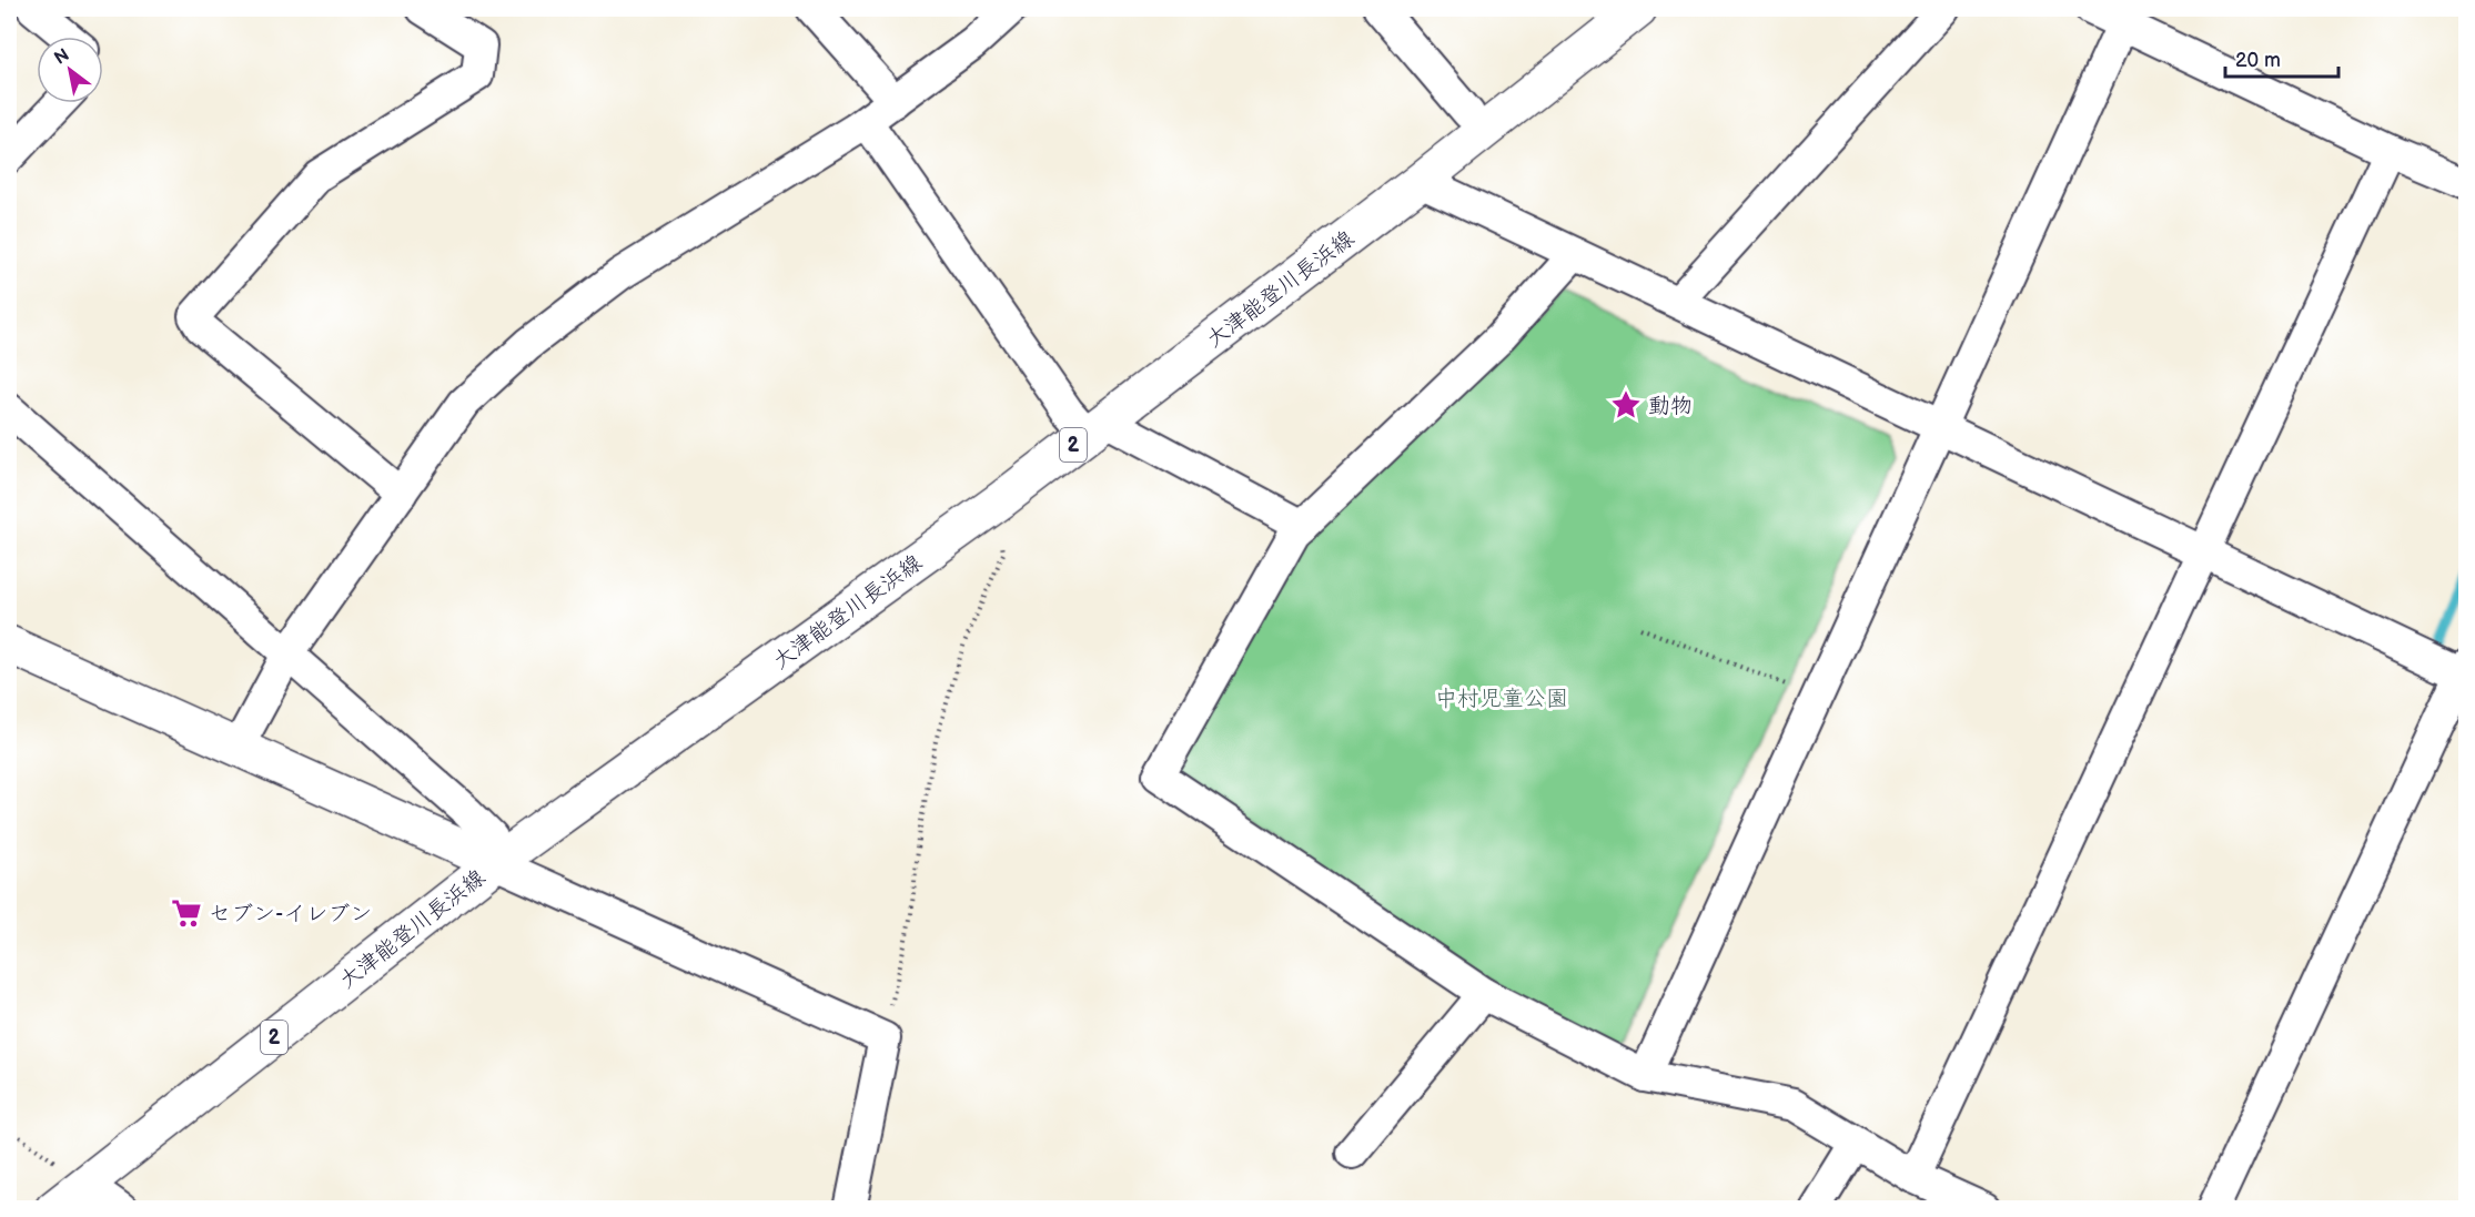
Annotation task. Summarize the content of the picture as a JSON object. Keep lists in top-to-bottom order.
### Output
{
  "streets": {
    "main road": ["大津能登川長浜線", "2"]
  },
  "parks": ["中村児童公園"],
  "places": {
    "place": ["動物"],
    "supermarket": ["セブン-イレブン"]
  },
  "scale_bar": "20 m",
  "north": "top left"
}
